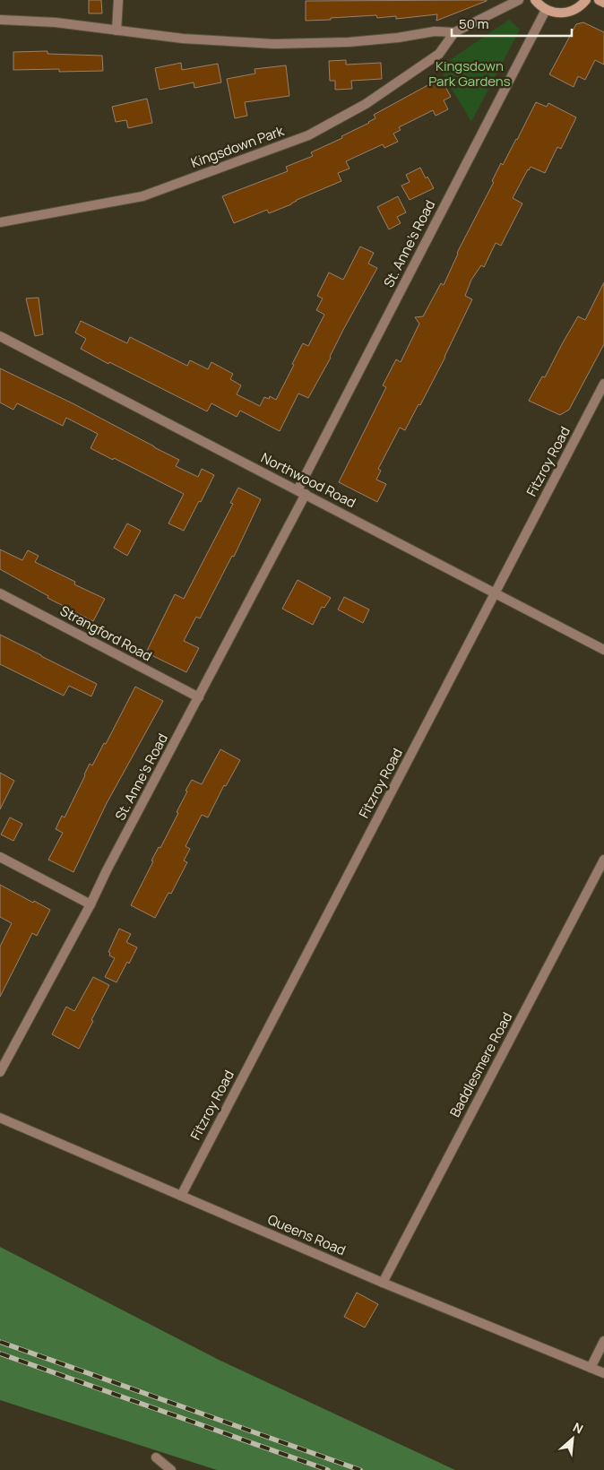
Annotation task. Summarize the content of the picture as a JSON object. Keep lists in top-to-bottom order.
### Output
{
  "streets": {
    "street": [
      "Kingsdown Park",
      "St. Anne's Road",
      "Fitzroy Road",
      "Northwood Road",
      "Strangford Road",
      "Baddlesmere Road",
      "Queens Road"
    ]
  },
  "crossings": [
    ["St. Anne's Road", "Northwood Road"],
    ["St. Anne's Road", "Strangford Road"],
    ["Fitzroy Road", "Northwood Road"],
    ["Fitzroy Road", "Queens Road"],
    ["Baddlesmere Road", "Queens Road"]
  ],
  "parks": ["Kingsdown Park Gardens"],
  "scale_bar": "50 m",
  "north": "top right"
}
